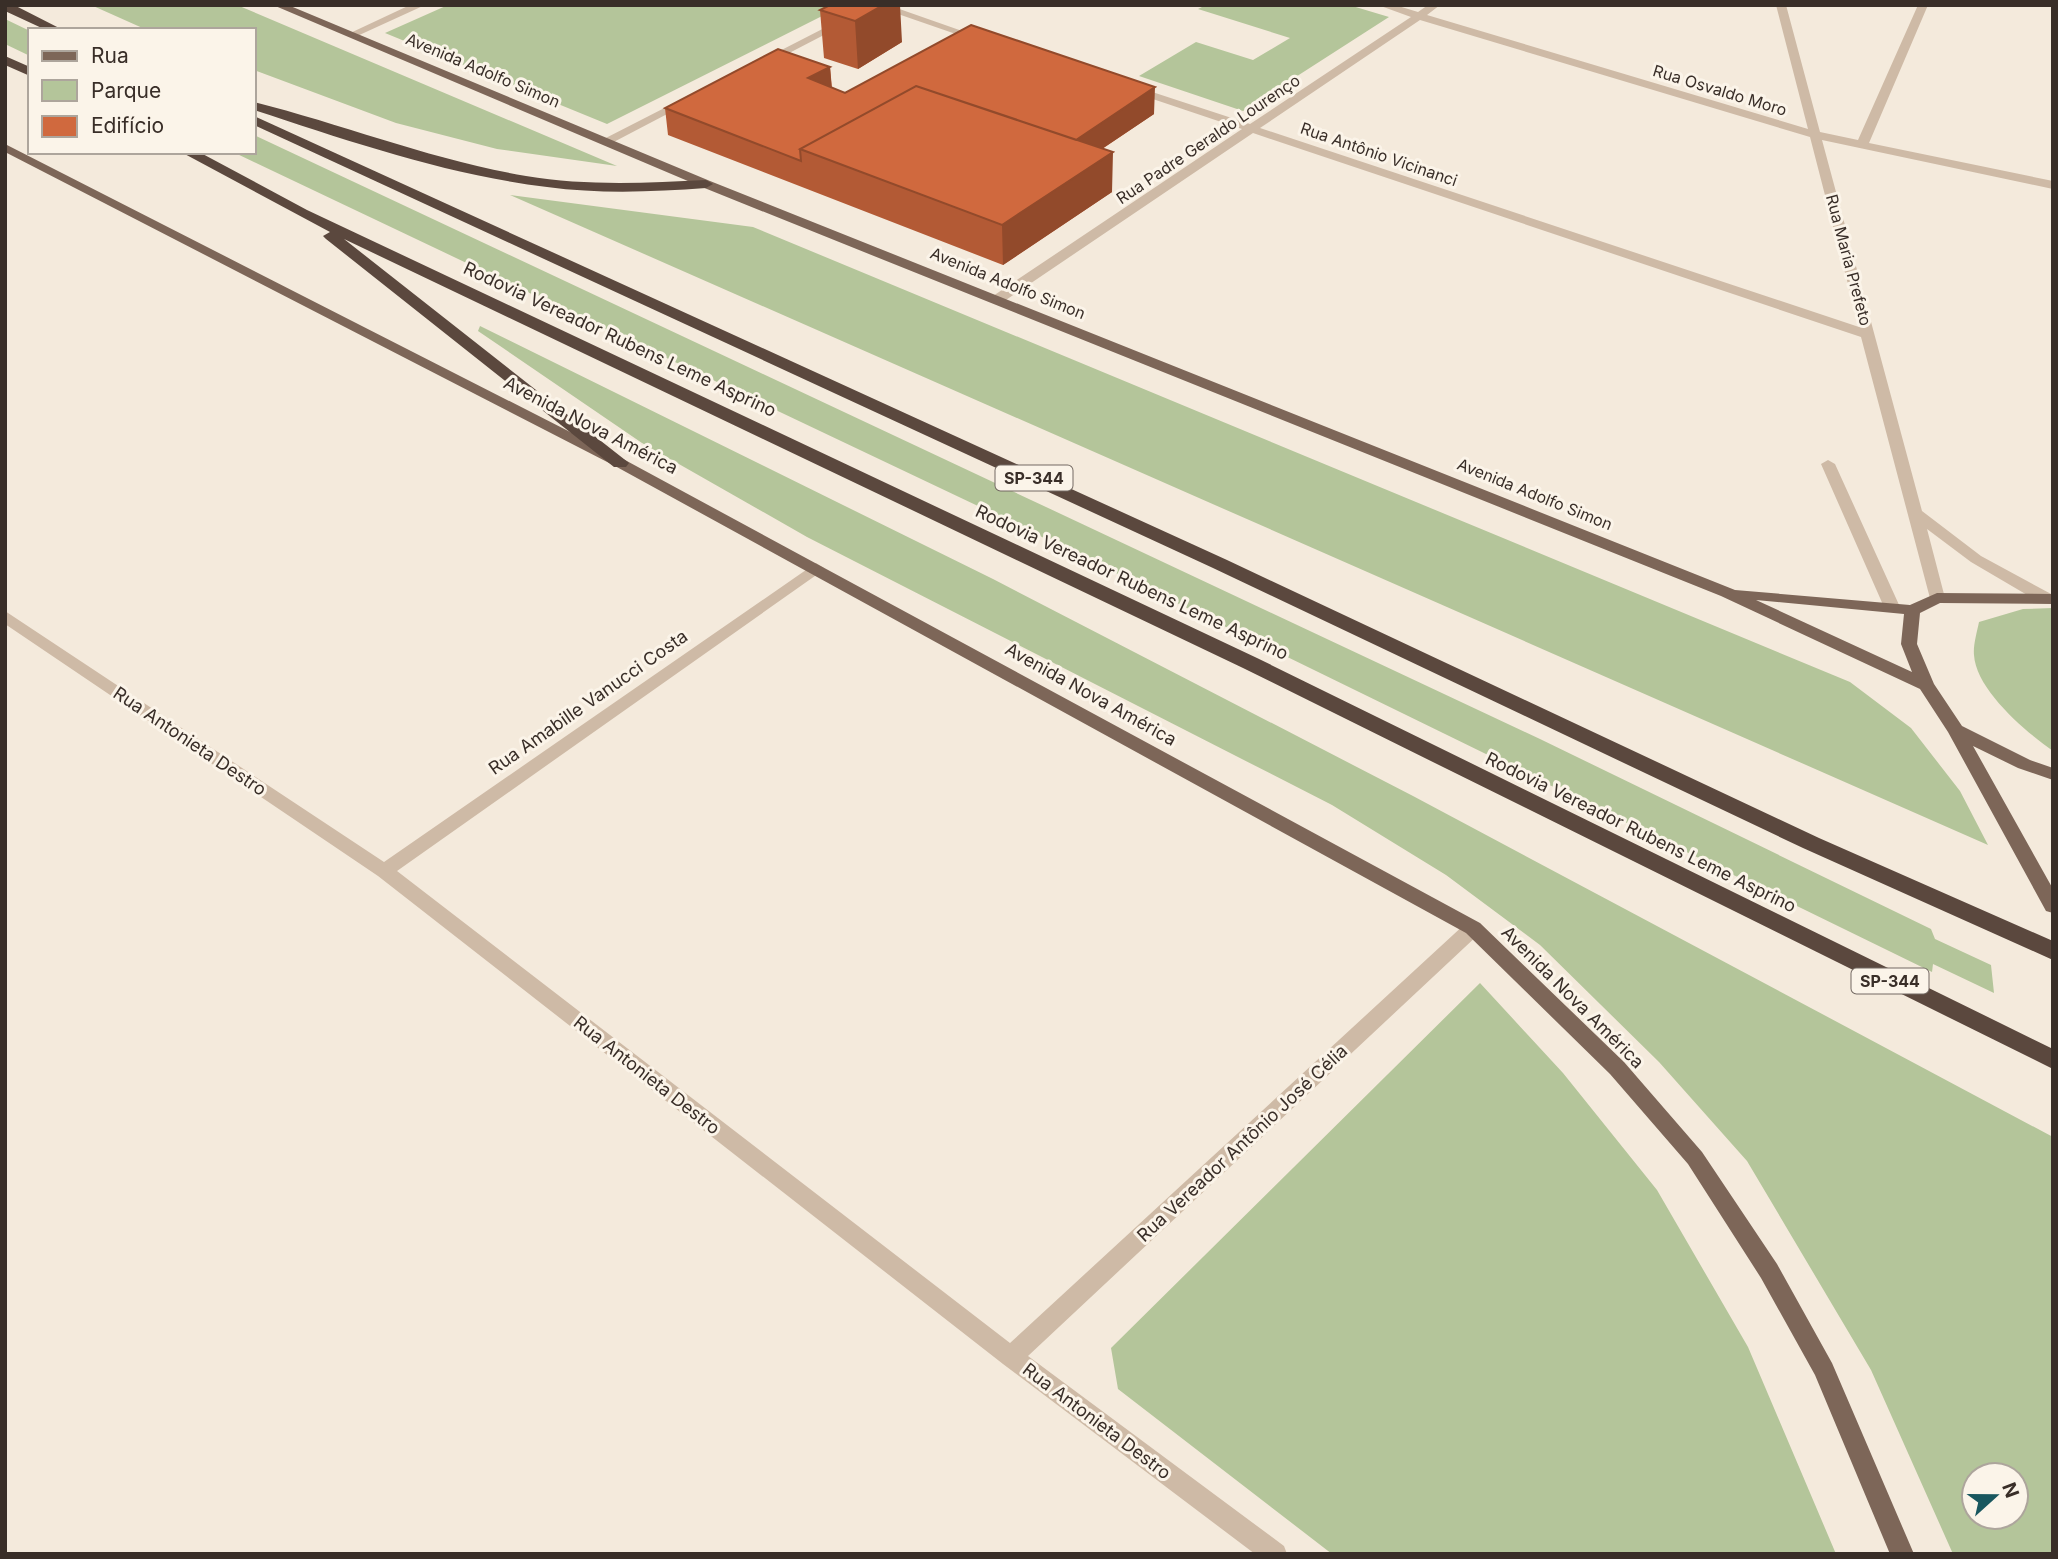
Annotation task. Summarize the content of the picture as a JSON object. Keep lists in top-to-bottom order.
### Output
{
  "streets": {
    "highway": ["Rodovia Vereador Rubens Leme Asprino", "SP-344"],
    "main road": ["Avenida Adolfo Simon", "Avenida Nova América"],
    "street": [
      "Rua Osvaldo Moro",
      "Rua Padre Geraldo Lourenço",
      "Rua Antônio Vicinanci",
      "Rua Maria Prefeto",
      "Rua Amabille Vanucci Costa",
      "Rua Antonieta Destro",
      "Rua Vereador Antônio José Célia"
    ]
  },
  "crossings": [
    ["Avenida Adolfo Simon", "Rua Padre Geraldo Lourenço"],
    ["Rua Osvaldo Moro", "Rua Padre Geraldo Lourenço"],
    ["Rua Osvaldo Moro", "Rua Maria Prefeto"],
    ["Rua Padre Geraldo Lourenço", "Rua Antônio Vicinanci"],
    ["Rua Antônio Vicinanci", "Rua Maria Prefeto"],
    ["Avenida Nova América", "Rua Amabille Vanucci Costa"],
    ["Avenida Nova América", "Rua Vereador Antônio José Célia"],
    ["Rua Amabille Vanucci Costa", "Rua Antonieta Destro"],
    ["Rua Antonieta Destro", "Rua Vereador Antônio José Célia"]
  ],
  "legend": ["Rua", "Parque", "Edifício"],
  "north": "right"
}
